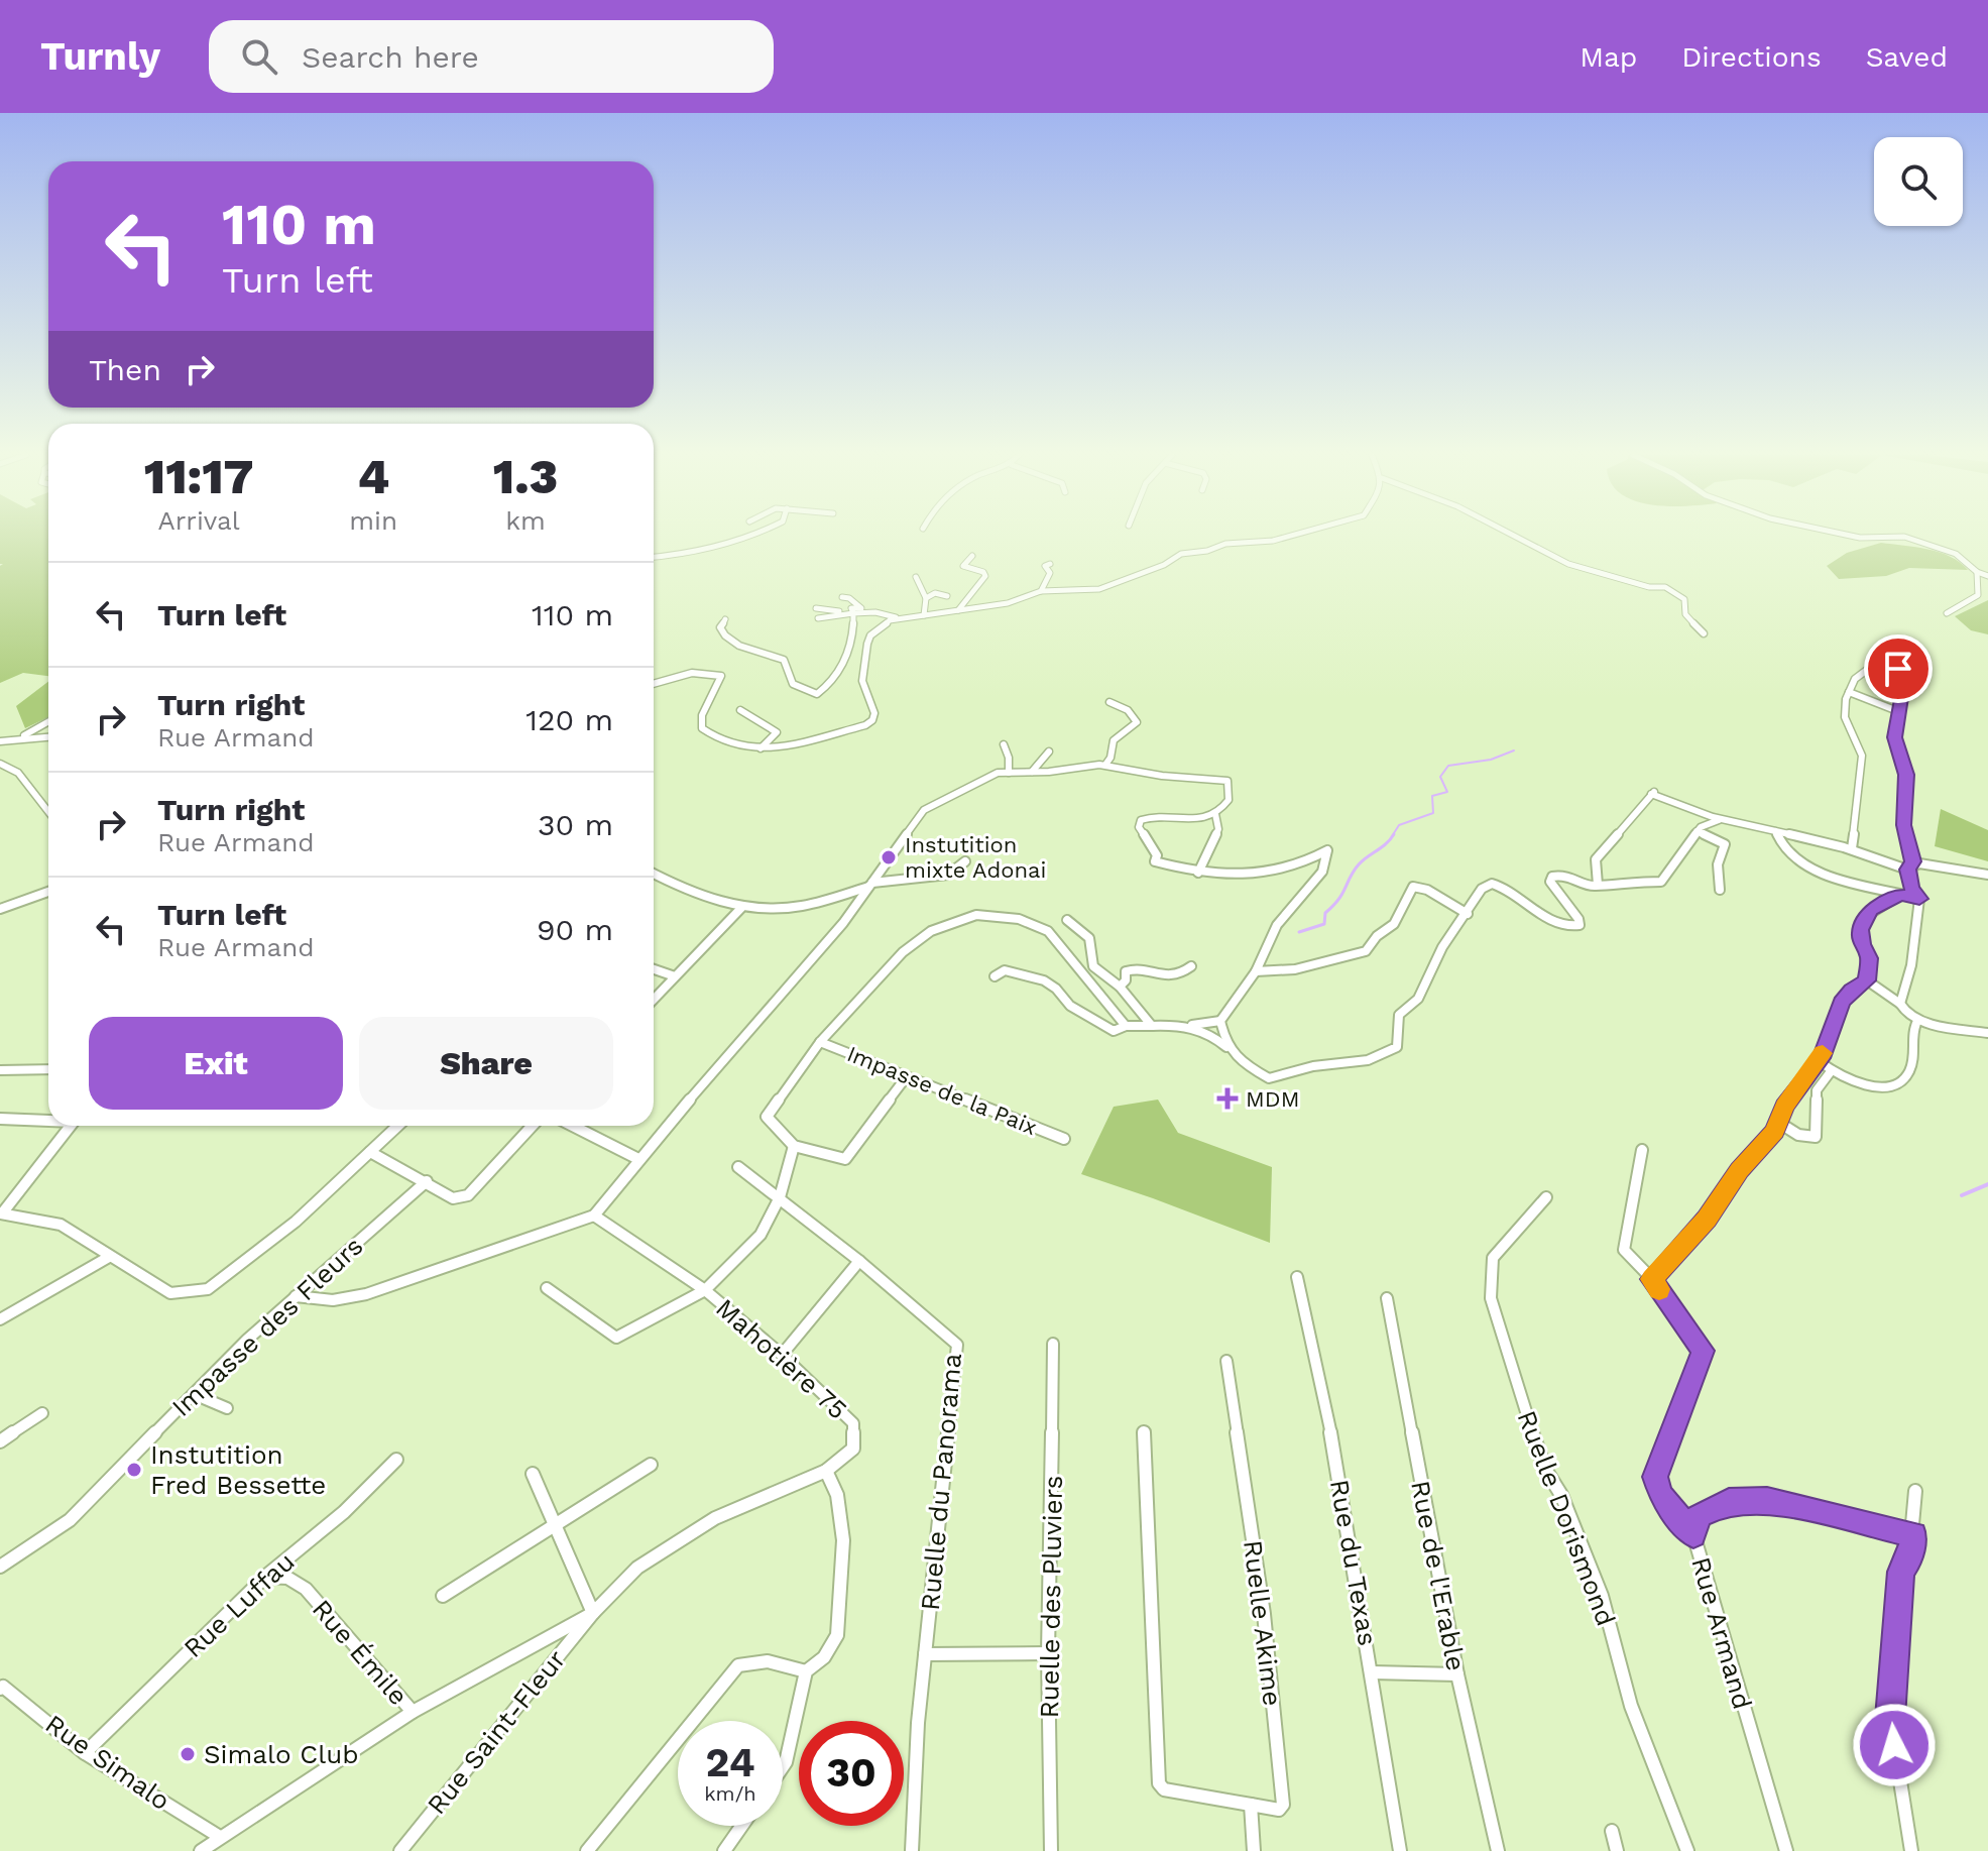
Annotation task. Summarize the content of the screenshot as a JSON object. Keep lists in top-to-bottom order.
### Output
{
  "streets": {
    "street": [
      "Impasse de la Paix",
      "Impasse des Fleurs",
      "Mahotière 75",
      "Ruelle du Panorama",
      "Ruelle Dorismond",
      "Rue du Texas",
      "Rue de l'Erable",
      "Ruelle des Pluviers",
      "Rue Luffau",
      "Ruelle Akime",
      "Rue Armand",
      "Rue Émile",
      "Rue Saint-Fleur",
      "Rue Simalo"
    ]
  },
  "crossings": [
    ["Mahotière 75", "Rue Émile"],
    ["Mahotière 75", "Rue Saint-Fleur"],
    ["Mahotière 75", "Rue Simalo"],
    ["Rue Luffau", "Rue Émile"],
    ["Rue Luffau", "Rue Simalo"]
  ],
  "places": {
    "other": ["Instutition mixte Adonai", "Instutition Fred Bessette", "Simalo Club"],
    "health": ["MDM"]
  },
  "page": {
    "header": "Turnly",
    "search": "Search here",
    "nav": ["Map", "Directions", "Saved"],
    "turn": ["110 m", "Turn left"],
    "then": "Then",
    "eta": [
      "11:17",
      "Arrival",
      "4",
      "min",
      "1.3",
      "km"
    ],
    "list": [
      {
        "name": "Turn left",
        "value": "110 m"
      },
      {
        "name": "Turn right",
        "note": "Rue Armand",
        "value": "120 m"
      },
      {
        "name": "Turn right",
        "note": "Rue Armand",
        "value": "30 m"
      },
      {
        "name": "Turn left",
        "note": "Rue Armand",
        "value": "90 m"
      }
    ],
    "buttons": ["Exit", "Share"],
    "speed": "24 km/h",
    "limit": "30"
  }
}
